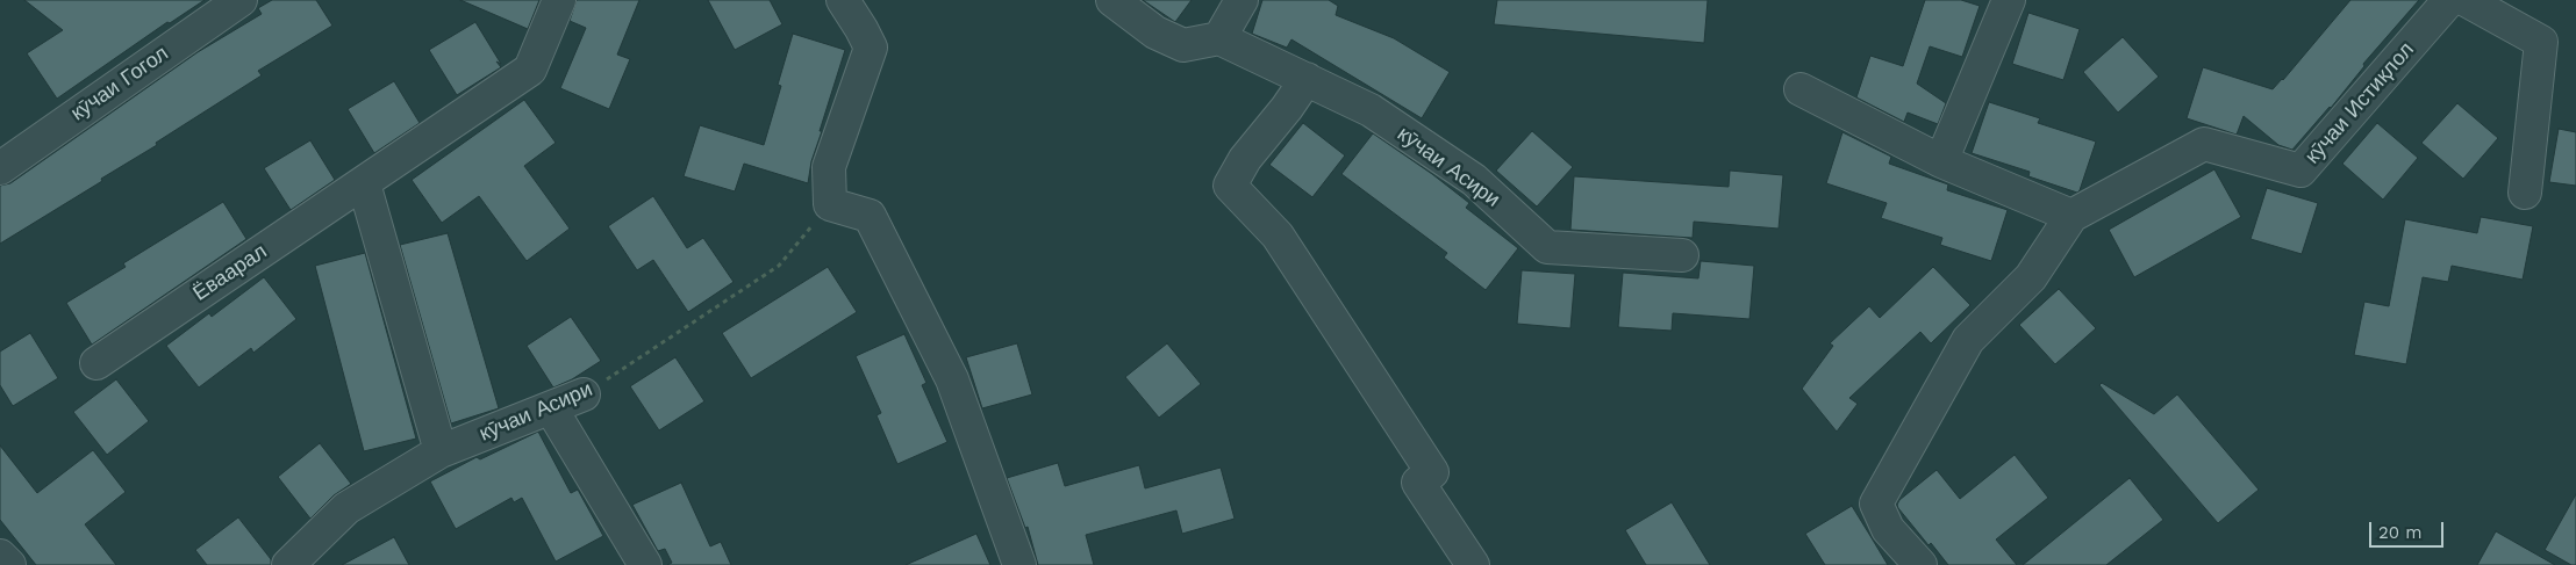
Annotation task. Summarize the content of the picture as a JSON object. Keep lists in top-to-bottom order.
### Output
{
  "streets": {
    "street": [
      "кӯчаи Гогол",
      "кӯчаи Истиқлол",
      "кӯчаи Асири",
      "Ёваарал"
    ]
  },
  "scale_bar": "20 m"
}
